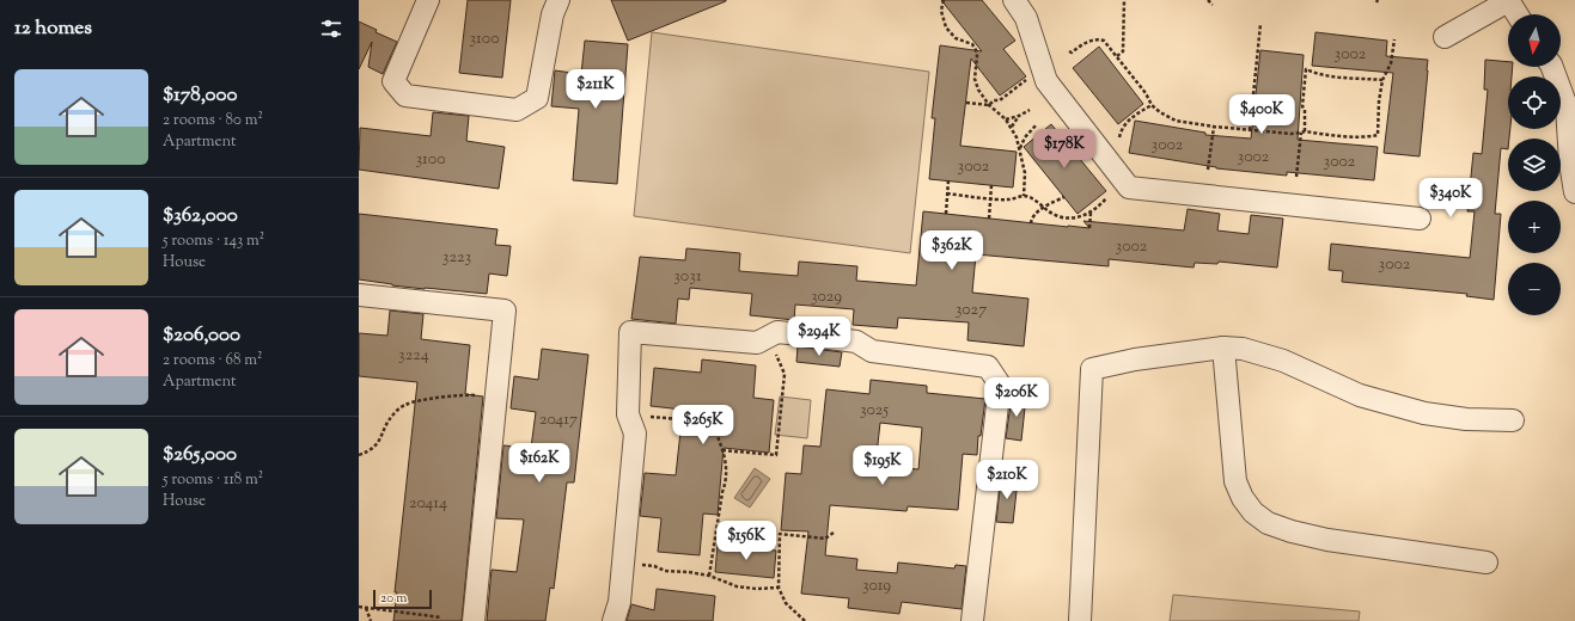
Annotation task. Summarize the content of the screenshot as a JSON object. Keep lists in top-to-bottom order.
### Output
{
  "house_numbers": [
    "3100",
    "3002",
    "3002",
    "3002",
    "3100",
    "3002",
    "3002",
    "3002",
    "3223",
    "3002",
    "3031",
    "3029",
    "3027",
    "3224",
    "3025",
    "20417",
    "20414",
    "3019"
  ],
  "scale_bar": "20 m",
  "north": "bottom",
  "page": {
    "heading": "12 homes",
    "map_buttons": ["+", "−"],
    "list": [
      {
        "name": "$178,000",
        "note": "2 rooms · 80 m² · Apartment"
      },
      {
        "name": "$362,000",
        "note": "5 rooms · 143 m² · House"
      },
      {
        "name": "$206,000",
        "note": "2 rooms · 68 m² · Apartment"
      },
      {
        "name": "$265,000",
        "note": "5 rooms · 118 m² · House"
      }
    ],
    "price": [
      "$211K",
      "$400K",
      "$178K",
      "$340K",
      "$362K",
      "$294K",
      "$206K",
      "$265K",
      "$162K",
      "$195K",
      "$210K",
      "$156K"
    ],
    "scale": "20 m"
  }
}
